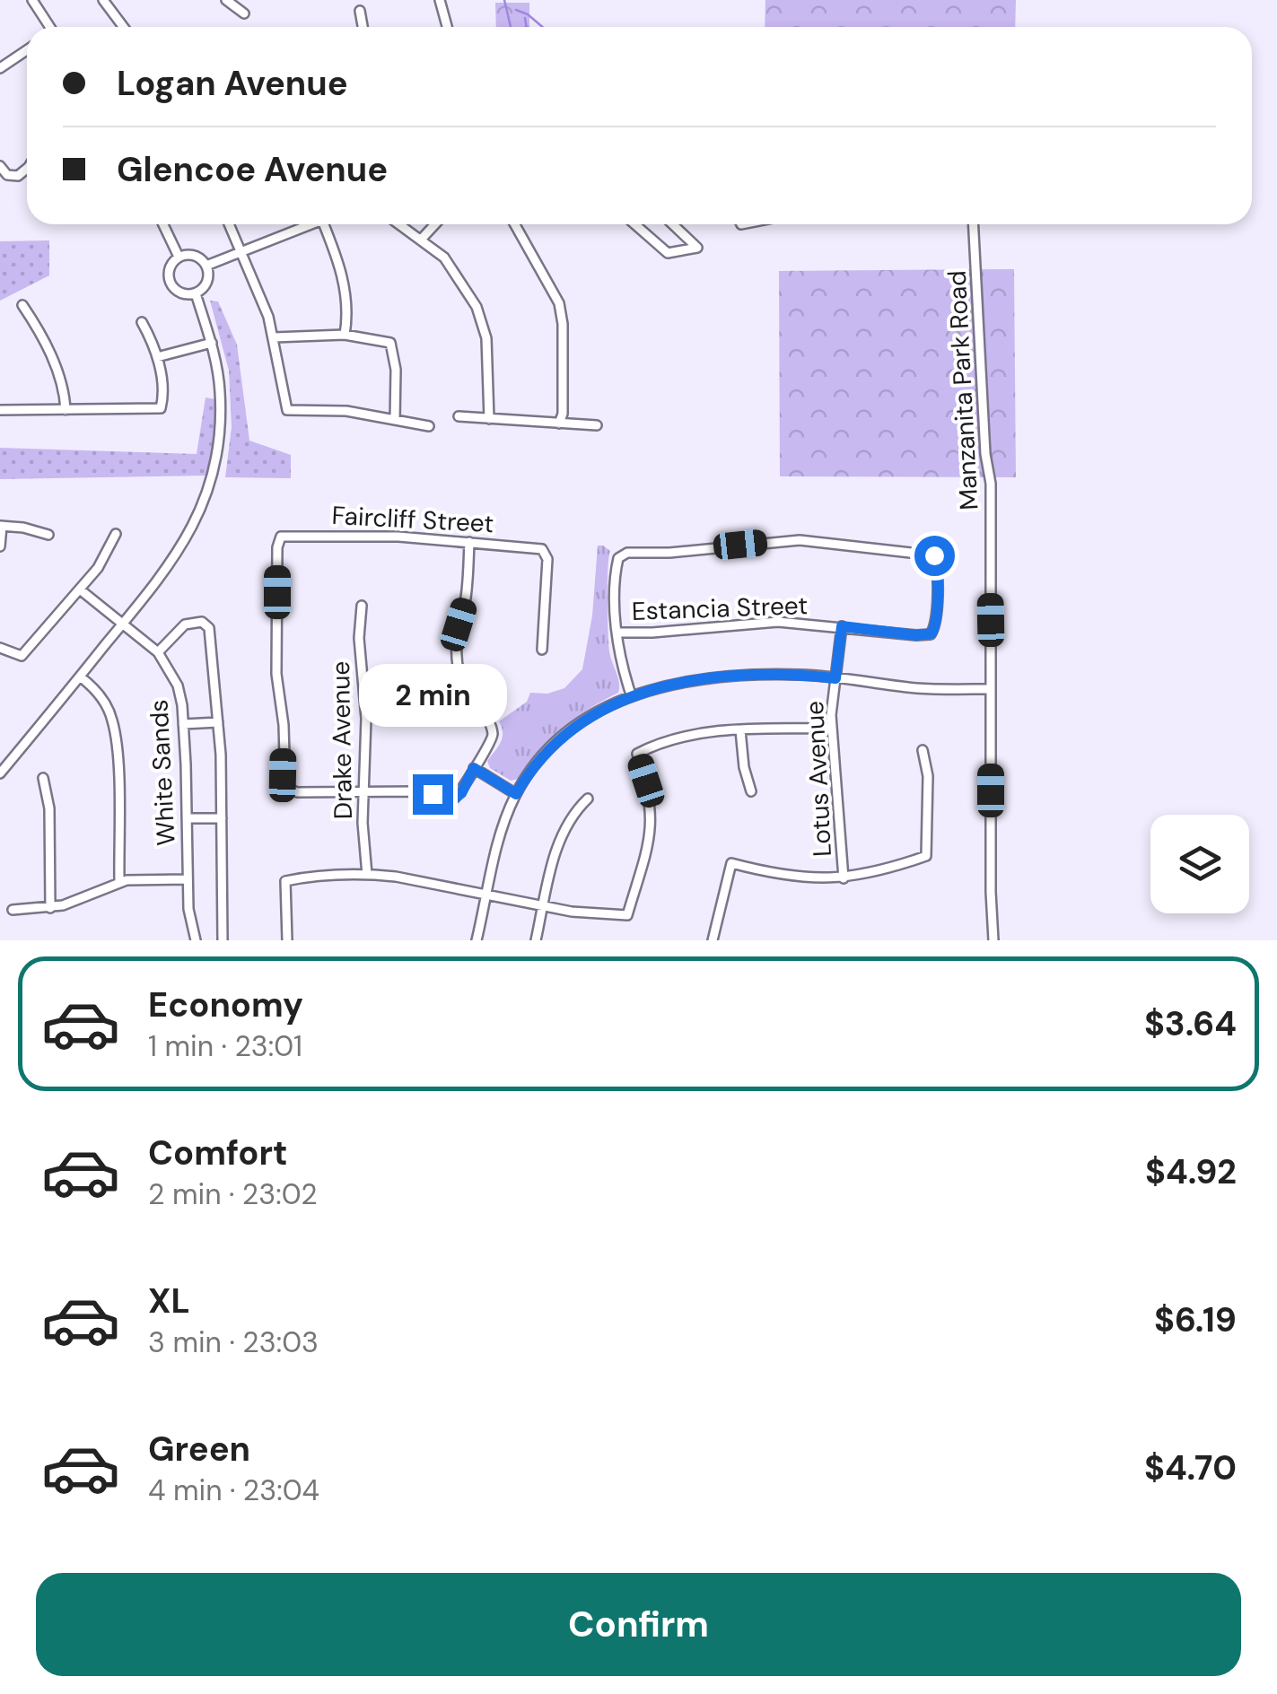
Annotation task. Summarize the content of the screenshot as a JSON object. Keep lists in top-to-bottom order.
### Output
{
  "streets": {
    "street": [
      "Manzanita Park Road",
      "Faircliff Street",
      "Estancia Street",
      "Drake Avenue",
      "White Sands",
      "Lotus Avenue"
    ]
  },
  "crossings": [
    ["Faircliff Street", "Drake Avenue"],
    ["Estancia Street", "Lotus Avenue"]
  ],
  "page": {
    "banner": ["Logan Avenue", "Glencoe Avenue"],
    "bubble": "2 min",
    "list": [
      {
        "name": "Economy",
        "note": "1 min · 23:01",
        "value": "$3.64"
      },
      {
        "name": "Comfort",
        "note": "2 min · 23:02",
        "value": "$4.92"
      },
      {
        "name": "XL",
        "note": "3 min · 23:03",
        "value": "$6.19"
      },
      {
        "name": "Green",
        "note": "4 min · 23:04",
        "value": "$4.70"
      }
    ],
    "buttons": "Confirm"
  }
}
